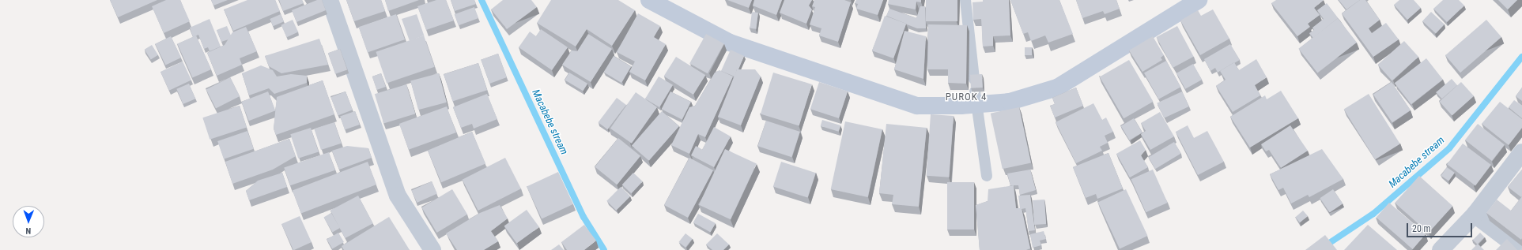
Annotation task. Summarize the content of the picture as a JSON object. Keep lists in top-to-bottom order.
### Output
{
  "districts": ["PUROK 4"],
  "water": ["Macabebe stream"],
  "scale_bar": "20 m",
  "north": "bottom"
}
